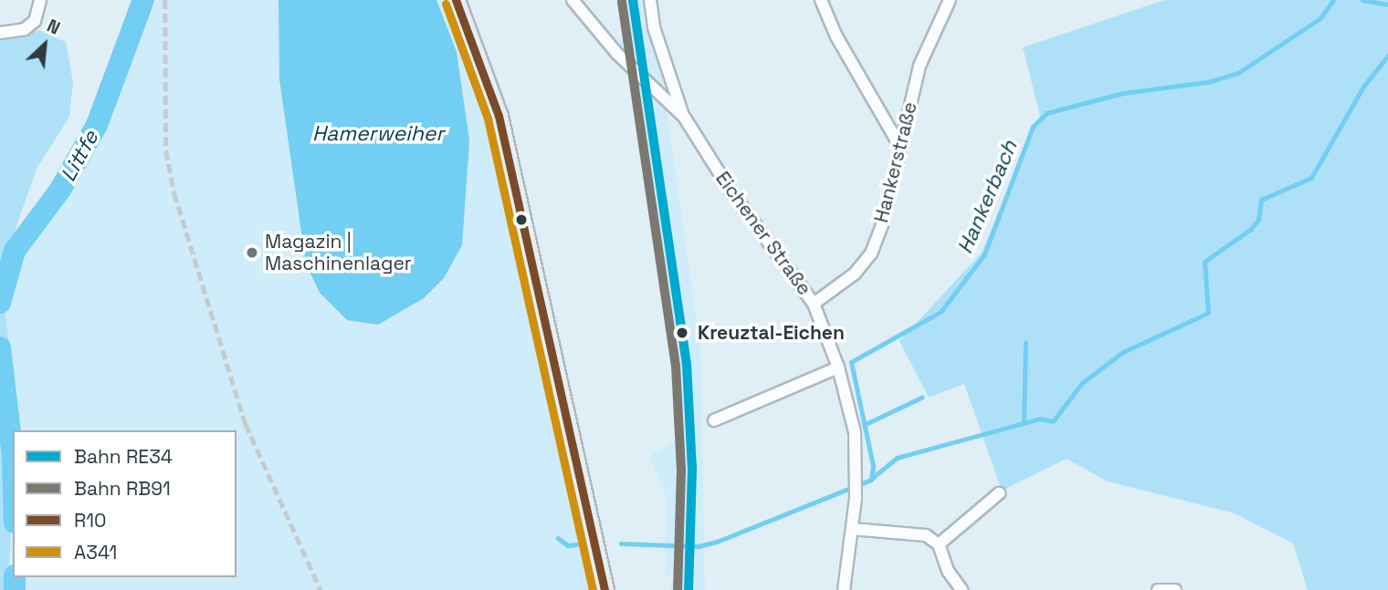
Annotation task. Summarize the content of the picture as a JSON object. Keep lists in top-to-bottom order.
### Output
{
  "streets": {
    "street": ["Hankerstraße", "Eichener Straße"]
  },
  "crossings": [
    ["Hankerstraße", "Eichener Straße"]
  ],
  "water": ["Hamerweiher", "Littfe", "Hankerbach"],
  "places": ["Magazin | Maschinenlager", "Kreuztal-Eichen"],
  "lines": [
    "rail line RE34",
    "transit line R10",
    "rail line RB91",
    "transit line A341"
  ],
  "legend": [
    "Bahn RE34",
    "Bahn RB91",
    "R10",
    "A341"
  ],
  "north": "top right"
}
